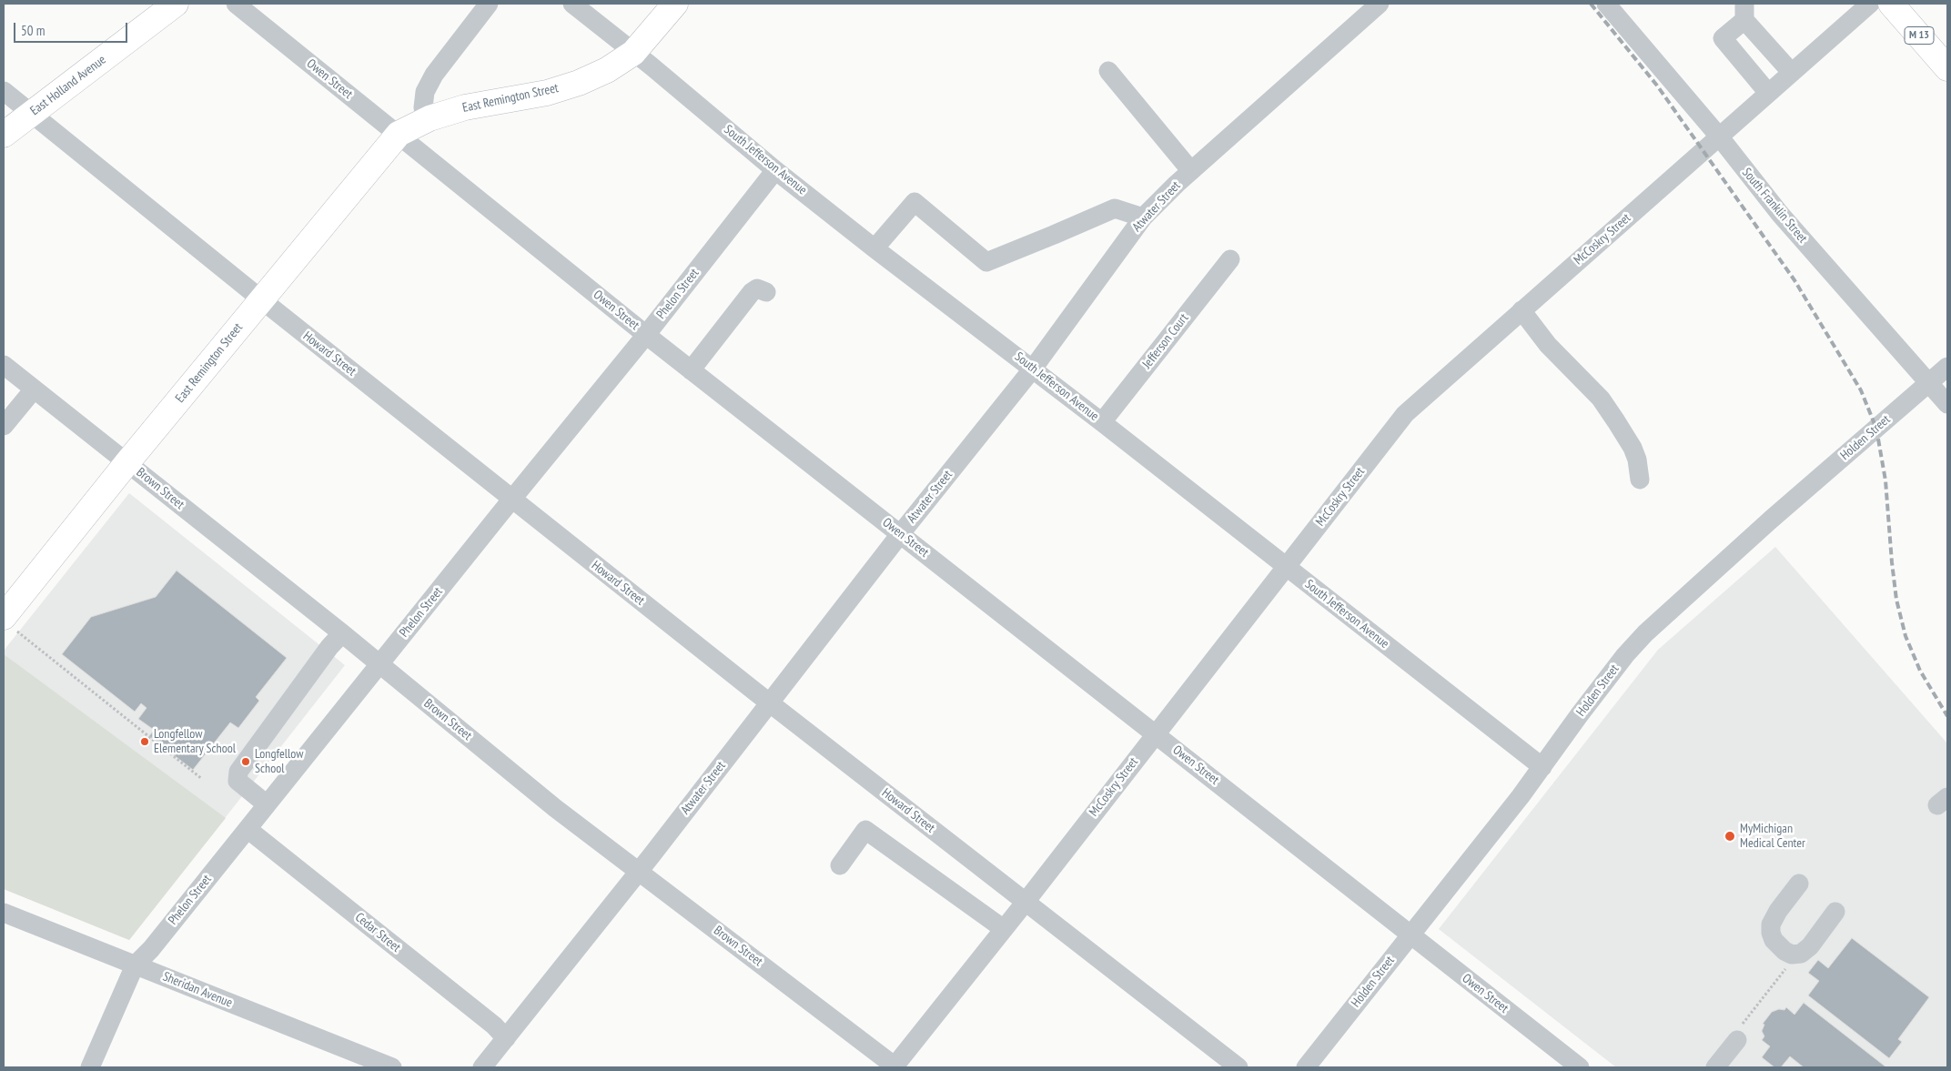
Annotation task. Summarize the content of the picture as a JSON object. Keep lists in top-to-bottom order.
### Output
{
  "streets": {
    "main road": ["M 13", "East Holland Avenue", "East Remington Street"],
    "street": [
      "Owen Street",
      "South Jefferson Avenue",
      "South Franklin Street",
      "Atwater Street",
      "McCoskry Street",
      "Phelon Street",
      "Jefferson Court",
      "Howard Street",
      "Holden Street",
      "Brown Street",
      "Cedar Street",
      "Sheridan Avenue"
    ]
  },
  "crossings": [
    ["Owen Street", "East Remington Street"],
    ["Owen Street", "Atwater Street"],
    ["Owen Street", "McCoskry Street"],
    ["Owen Street", "Phelon Street"],
    ["Owen Street", "Holden Street"],
    ["East Holland Avenue", "Howard Street"],
    ["East Remington Street", "South Jefferson Avenue"],
    ["East Remington Street", "Howard Street"],
    ["East Remington Street", "Brown Street"],
    ["South Jefferson Avenue", "Atwater Street"],
    ["South Jefferson Avenue", "McCoskry Street"],
    ["South Jefferson Avenue", "Phelon Street"],
    ["South Jefferson Avenue", "Jefferson Court"],
    ["South Jefferson Avenue", "Holden Street"],
    ["South Franklin Street", "McCoskry Street"],
    ["South Franklin Street", "Holden Street"],
    ["Atwater Street", "Howard Street"],
    ["Atwater Street", "Brown Street"],
    ["Atwater Street", "Cedar Street"],
    ["McCoskry Street", "Howard Street"],
    ["McCoskry Street", "Brown Street"],
    ["Phelon Street", "Howard Street"],
    ["Phelon Street", "Brown Street"],
    ["Phelon Street", "Cedar Street"],
    ["Phelon Street", "Sheridan Avenue"]
  ],
  "places": ["Longfellow Elementary School", "Longfellow School", "MyMichigan Medical Center"],
  "scale_bar": "50 m"
}
